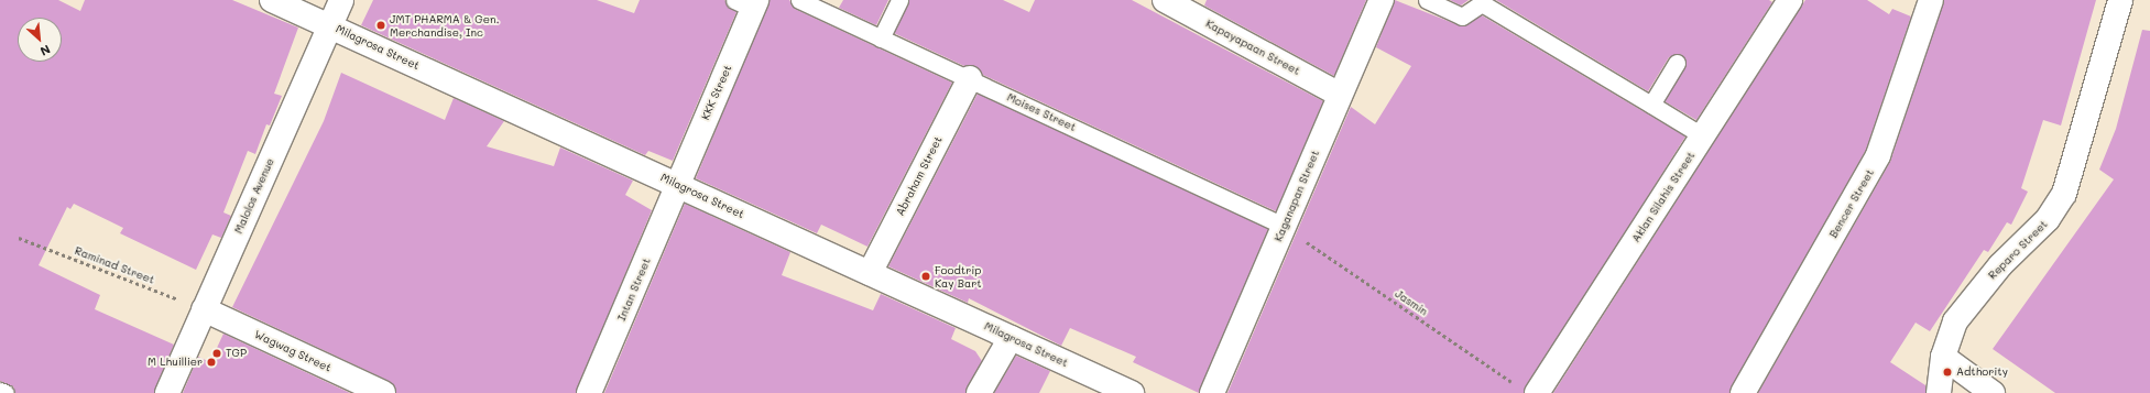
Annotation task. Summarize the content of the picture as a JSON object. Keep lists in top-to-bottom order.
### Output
{
  "streets": {
    "street": [
      "Milagrosa Street",
      "Kapayapaan Street",
      "KKK Street",
      "Abraham Street",
      "Malolos Avenue",
      "Kaganapan Street",
      "Aklan Silahis Street",
      "Bencer Street",
      "Reparo Street",
      "Intan Street",
      "Wagwag Street"
    ],
    "lane": ["Moises Street"],
    "path": ["Raminad Street", "Jasmin"]
  },
  "crossings": [
    ["Milagrosa Street", "KKK Street"],
    ["Milagrosa Street", "Abraham Street"],
    ["Milagrosa Street", "Malolos Avenue"],
    ["Milagrosa Street", "Intan Street"],
    ["Kapayapaan Street", "Kaganapan Street"],
    ["KKK Street", "Intan Street"],
    ["Moises Street", "Abraham Street"],
    ["Moises Street", "Kaganapan Street"],
    ["Moises Street", "Jasmin"],
    ["Malolos Avenue", "Raminad Street"],
    ["Malolos Avenue", "Wagwag Street"],
    ["Kaganapan Street", "Jasmin"],
    ["Raminad Street", "Wagwag Street"]
  ],
  "places": [
    "JMT PHARMA & Gen. Merchandise, Inc",
    "Foodtrip Kay Bart",
    "TGP",
    "M Lhuillier",
    "Adthority"
  ],
  "north": "bottom right"
}
